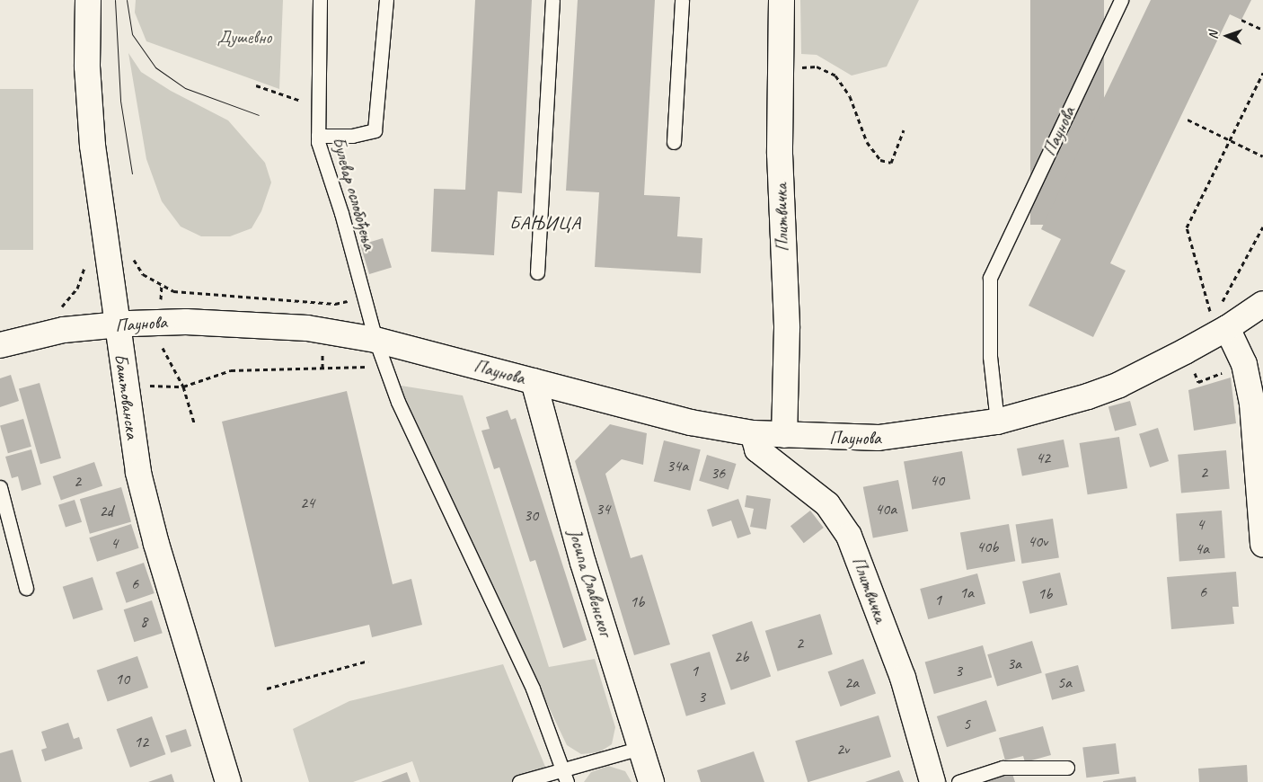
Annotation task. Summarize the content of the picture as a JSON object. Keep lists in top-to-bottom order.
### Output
{
  "streets": {
    "street": [
      "Паунова",
      "Плитвичка",
      "Баштованска",
      "Јосипа Славенског"
    ],
    "lane": ["Булевар ослобођења"]
  },
  "crossings": [
    ["Паунова", "Булевар ослобођења"],
    ["Паунова", "Плитвичка"],
    ["Паунова", "Баштованска"],
    ["Паунова", "Јосипа Славенског"]
  ],
  "districts": ["БАЊИЦА"],
  "parks": ["Душевно"],
  "house_numbers": [
    "42",
    "34a",
    "2",
    "36",
    "40",
    "2",
    "24",
    "34",
    "40a",
    "2d",
    "30",
    "4",
    "40v",
    "4",
    "40b",
    "4a",
    "6",
    "6",
    "1a",
    "1b",
    "1",
    "1b",
    "8",
    "2",
    "2b",
    "3a",
    "1",
    "3",
    "10",
    "2a",
    "5a",
    "3",
    "5",
    "12",
    "2v"
  ],
  "north": "left"
}
